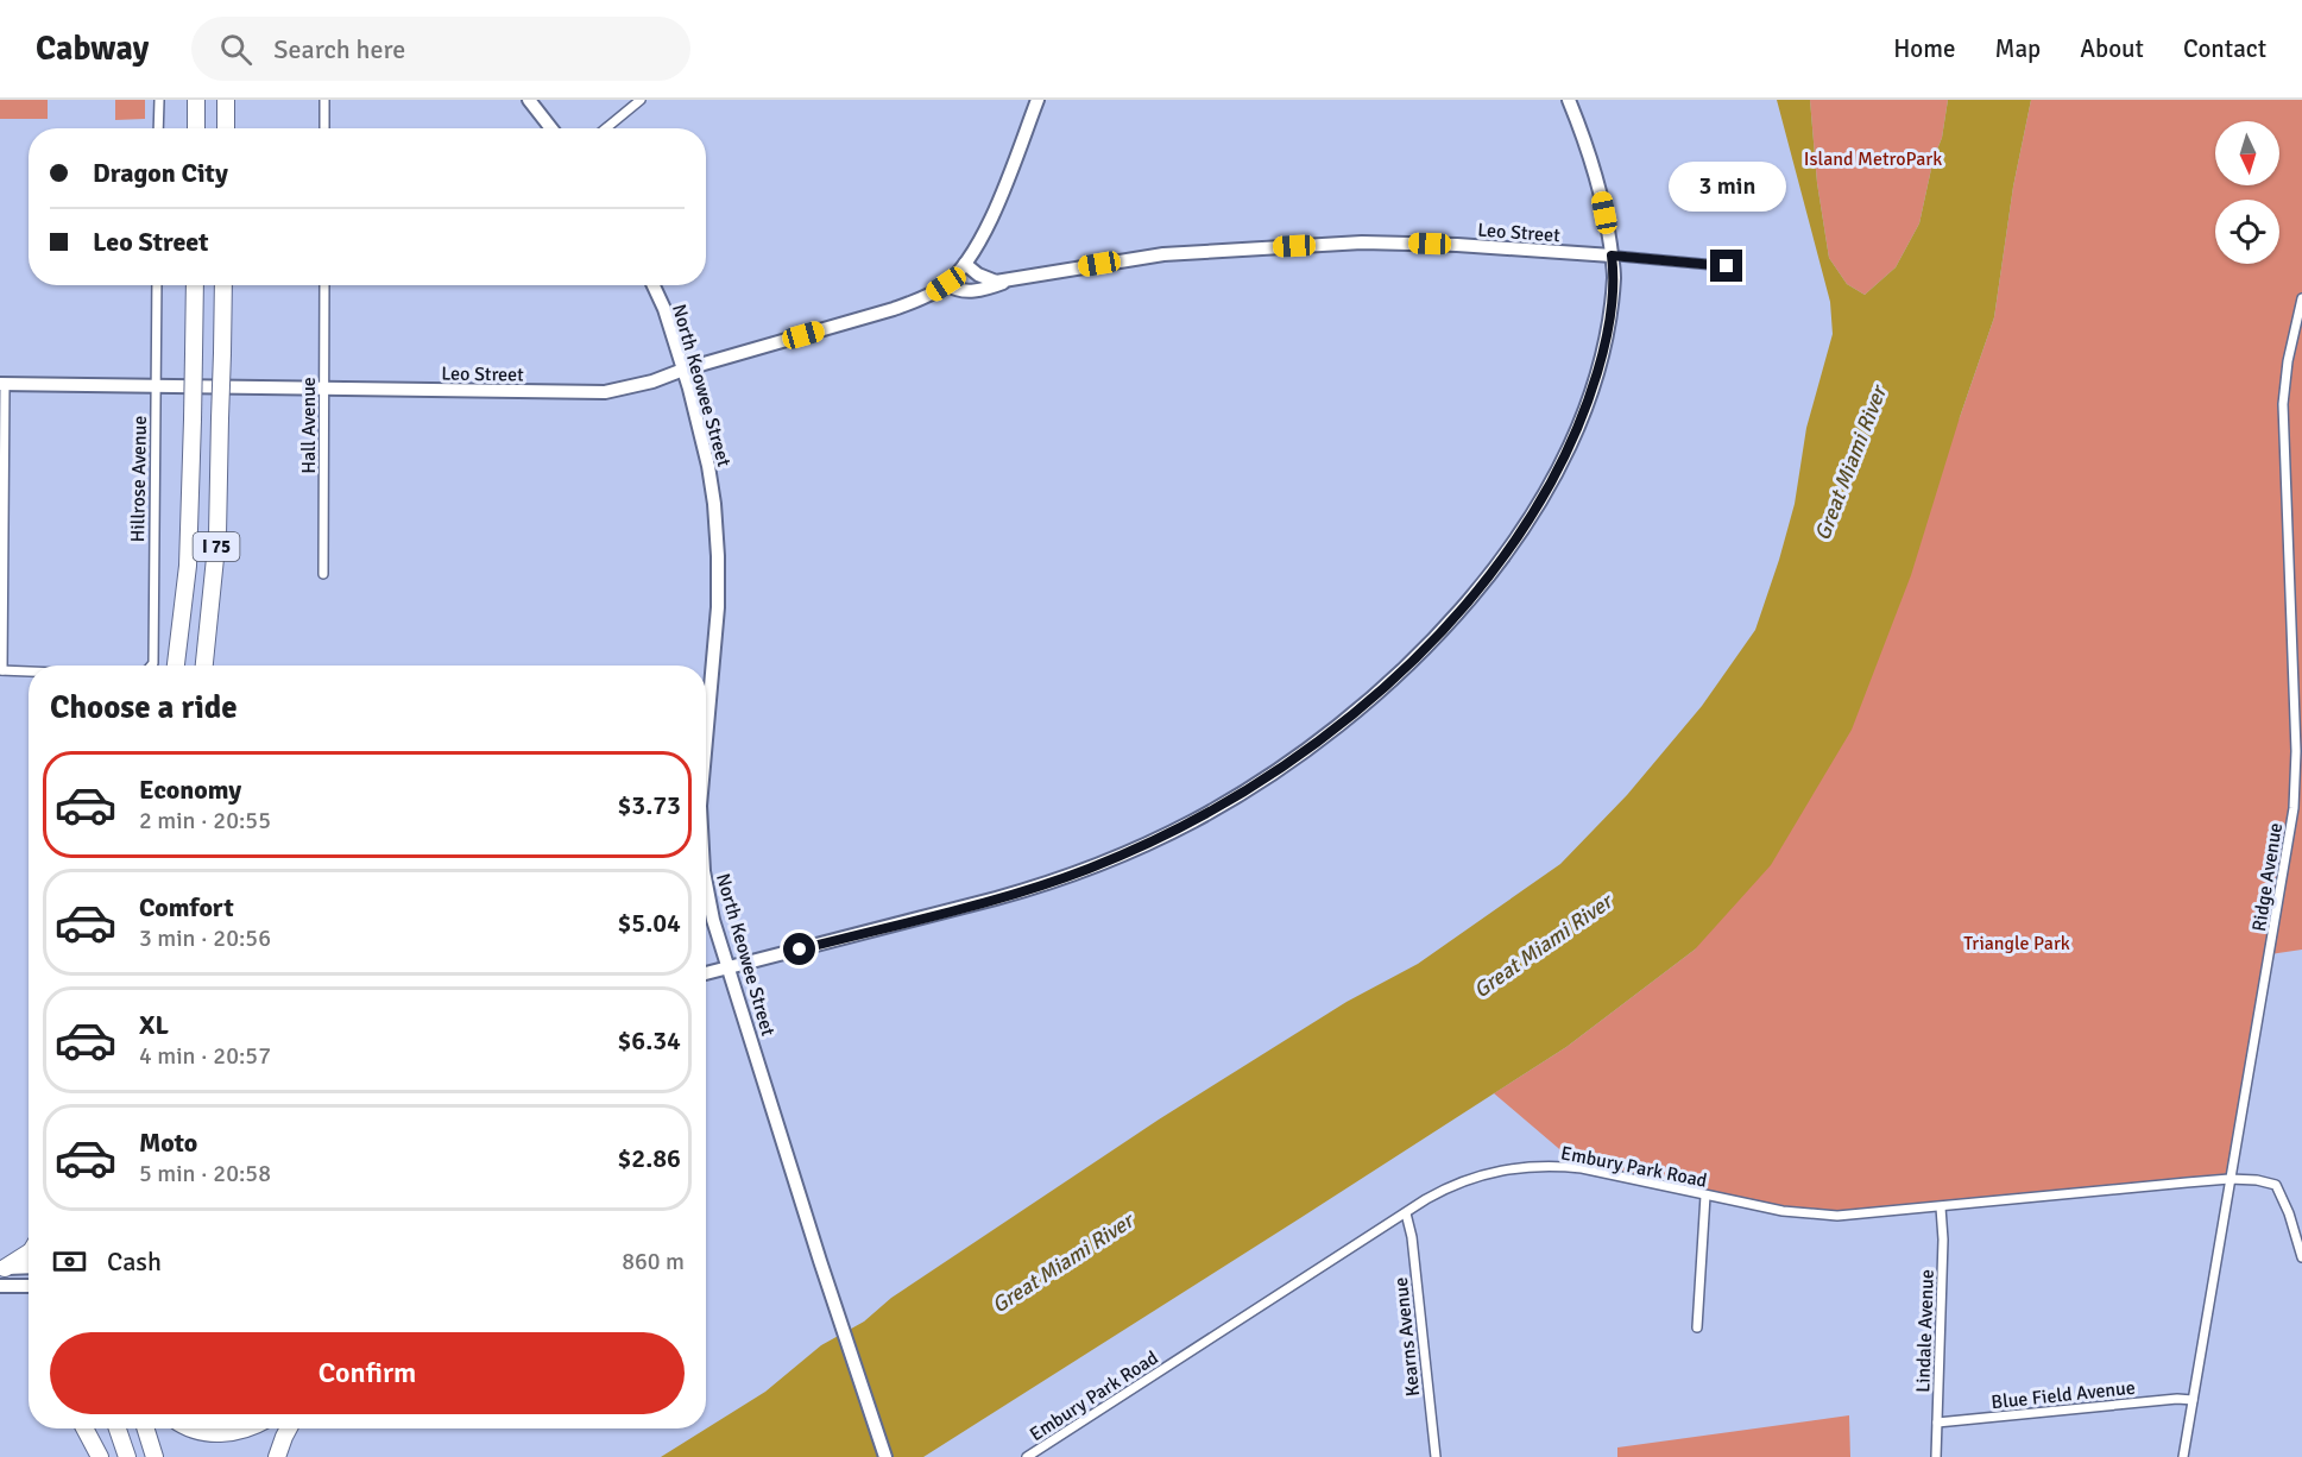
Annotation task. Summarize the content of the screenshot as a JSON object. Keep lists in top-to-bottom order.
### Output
{
  "streets": {
    "highway": ["I 75"],
    "street": [
      "Leo Street",
      "North Keowee Street",
      "Hall Avenue",
      "Hillrose Avenue",
      "Ridge Avenue",
      "Embury Park Road",
      "Lindale Avenue",
      "Kearns Avenue",
      "Blue Field Avenue"
    ]
  },
  "crossings": [
    ["Leo Street", "North Keowee Street"],
    ["Leo Street", "Hall Avenue"],
    ["Leo Street", "Hillrose Avenue"],
    ["Ridge Avenue", "Embury Park Road"],
    ["Ridge Avenue", "Blue Field Avenue"],
    ["Embury Park Road", "Lindale Avenue"],
    ["Embury Park Road", "Kearns Avenue"],
    ["Lindale Avenue", "Blue Field Avenue"]
  ],
  "water": ["Great Miami River"],
  "parks": ["Island MetroPark", "Triangle Park"],
  "north": "bottom",
  "page": {
    "header": "Cabway",
    "search": "Search here",
    "nav": [
      "Home",
      "Map",
      "About",
      "Contact"
    ],
    "banner": ["Dragon City", "Leo Street"],
    "bubble": "3 min",
    "heading": "Choose a ride",
    "list": [
      {
        "name": "Economy",
        "note": "2 min · 20:55",
        "value": "$3.73"
      },
      {
        "name": "Comfort",
        "note": "3 min · 20:56",
        "value": "$5.04"
      },
      {
        "name": "XL",
        "note": "4 min · 20:57",
        "value": "$6.34"
      },
      {
        "name": "Moto",
        "note": "5 min · 20:58",
        "value": "$2.86"
      }
    ],
    "pay": ["Cash", "860 m"],
    "buttons": "Confirm"
  }
}
